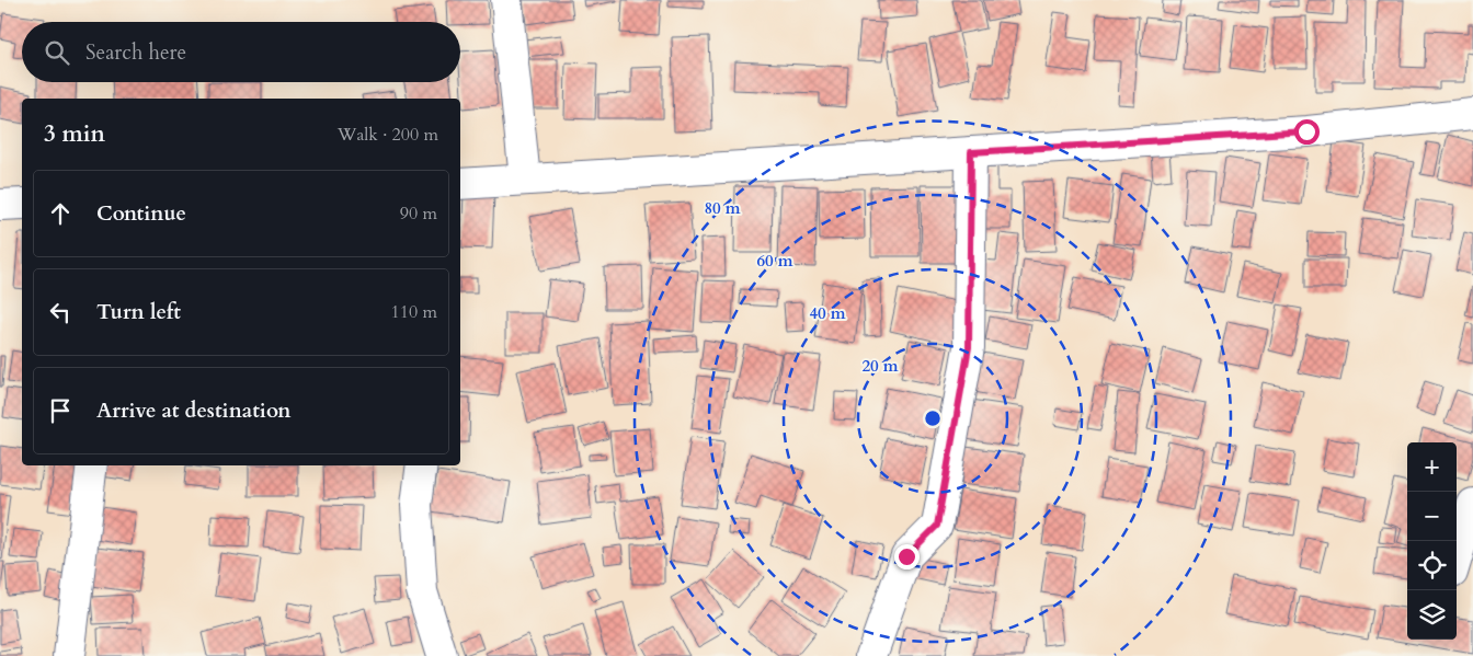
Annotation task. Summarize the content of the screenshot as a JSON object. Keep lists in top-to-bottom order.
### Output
{
  "page": {
    "search": "Search here",
    "heading": ["3 min", "Walk · 200 m"],
    "list": [
      ["Continue", "90 m"],
      ["Turn left", "110 m"],
      "Arrive at destination"
    ],
    "map_buttons": ["+", "−"]
  },
  "rings": [
    "80 m",
    "60 m",
    "40 m",
    "20 m"
  ]
}
